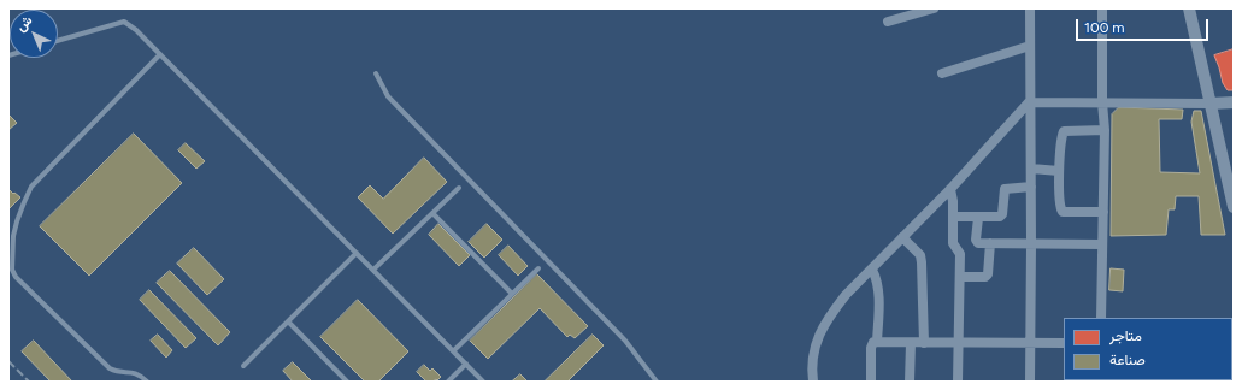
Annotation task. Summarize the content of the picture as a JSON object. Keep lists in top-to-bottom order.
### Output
{
  "legend": ["متاجر", "صناعة"],
  "scale_bar": "100 m",
  "north": "top left"
}
